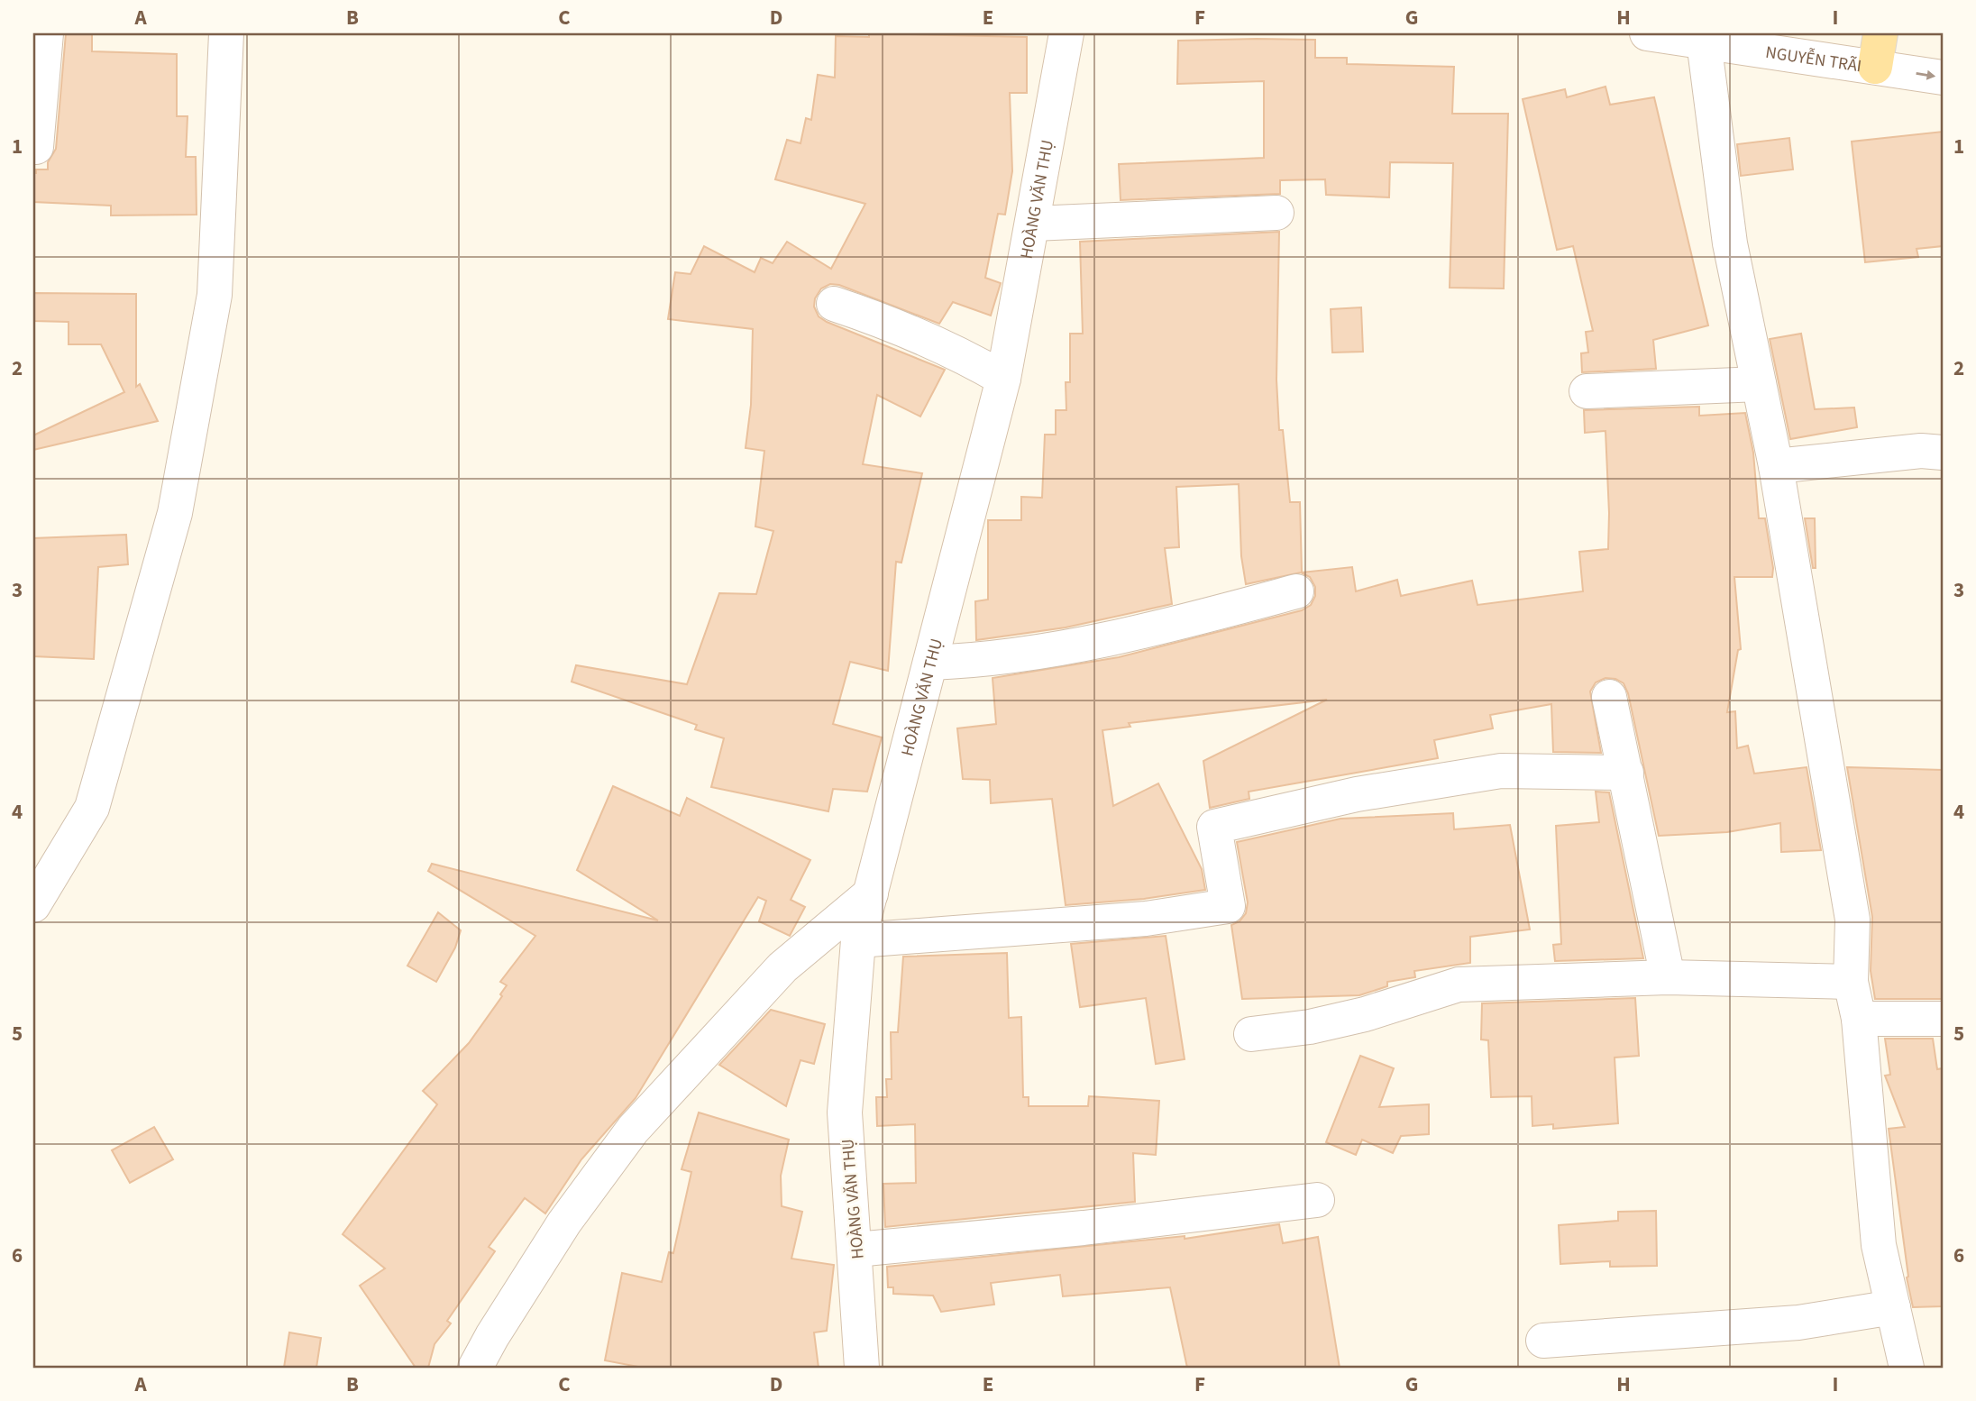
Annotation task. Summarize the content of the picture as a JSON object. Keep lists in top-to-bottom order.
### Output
{
  "streets": {
    "street": ["NGUYỄN TRÃI", "HOÀNG VĂN THỤ"]
  },
  "grid": {
    "columns": [
      "A",
      "B",
      "C",
      "D",
      "E",
      "F",
      "G",
      "H",
      "I"
    ],
    "rows": [
      "1",
      "2",
      "3",
      "4",
      "5",
      "6"
    ]
  }
}
